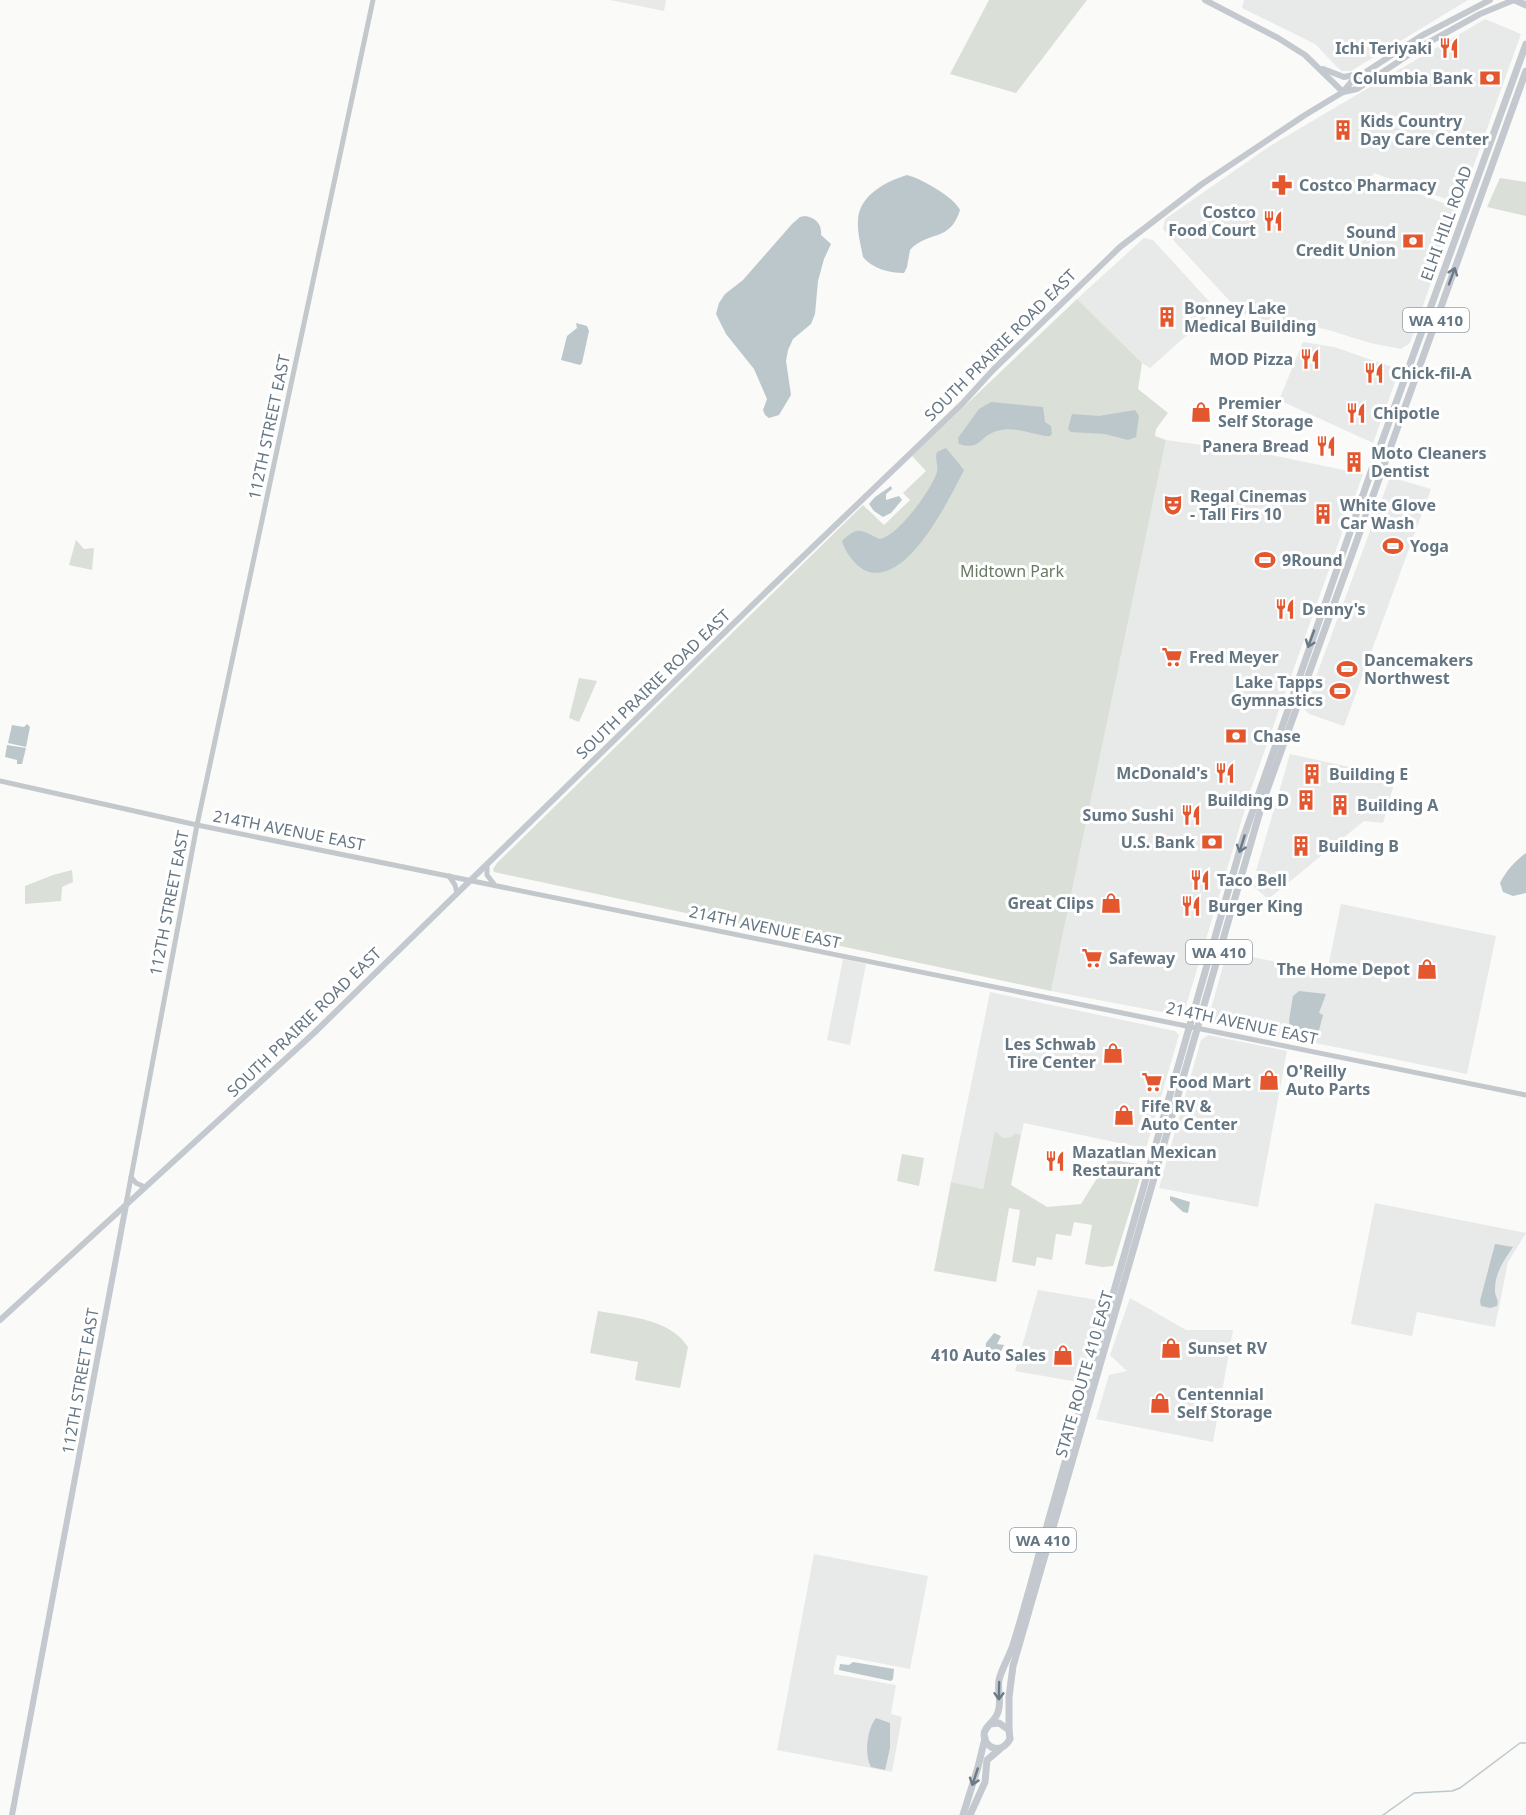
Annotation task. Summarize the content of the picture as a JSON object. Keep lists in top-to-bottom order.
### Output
{
  "streets": {
    "main road": [
      "ELHI HILL ROAD",
      "WA 410",
      "SOUTH PRAIRIE ROAD EAST",
      "112TH STREET EAST",
      "STATE ROUTE 410 EAST"
    ],
    "street": ["214TH AVENUE EAST"]
  },
  "crossings": [
    ["ELHI HILL ROAD", "214TH AVENUE EAST"],
    ["ELHI HILL ROAD", "STATE ROUTE 410 EAST"],
    ["WA 410", "STATE ROUTE 410 EAST"],
    ["SOUTH PRAIRIE ROAD EAST", "112TH STREET EAST"],
    ["SOUTH PRAIRIE ROAD EAST", "214TH AVENUE EAST"],
    ["112TH STREET EAST", "214TH AVENUE EAST"],
    ["214TH AVENUE EAST", "STATE ROUTE 410 EAST"]
  ],
  "parks": ["Midtown Park"],
  "places": {
    "restaurant": [
      "Ichi Teriyaki",
      "Costco Food Court",
      "MOD Pizza",
      "Chick-fil-A",
      "Chipotle",
      "Panera Bread",
      "Denny's",
      "McDonald's",
      "Sumo Sushi",
      "Taco Bell",
      "Burger King",
      "Mazatlan Mexican Restaurant"
    ],
    "bank": [
      "Columbia Bank",
      "Sound Credit Union",
      "Chase",
      "U.S. Bank"
    ],
    "building": [
      "Kids Country Day Care Center",
      "Bonney Lake Medical Building",
      "Moto Cleaners Dentist",
      "White Glove Car Wash",
      "Building E",
      "Building D",
      "Building A",
      "Building B"
    ],
    "pharmacy": ["Costco Pharmacy"],
    "shop": [
      "Premier Self Storage",
      "Great Clips",
      "The Home Depot",
      "Les Schwab Tire Center",
      "O'Reilly Auto Parts",
      "Fife RV & Auto Center",
      "Sunset RV",
      "410 Auto Sales",
      "Centennial Self Storage"
    ],
    "theatre": ["Regal Cinemas - Tall Firs 10"],
    "sports": [
      "Yoga",
      "9Round",
      "Dancemakers Northwest",
      "Lake Tapps Gymnastics"
    ],
    "supermarket": ["Fred Meyer", "Safeway", "Food Mart"]
  }
}
